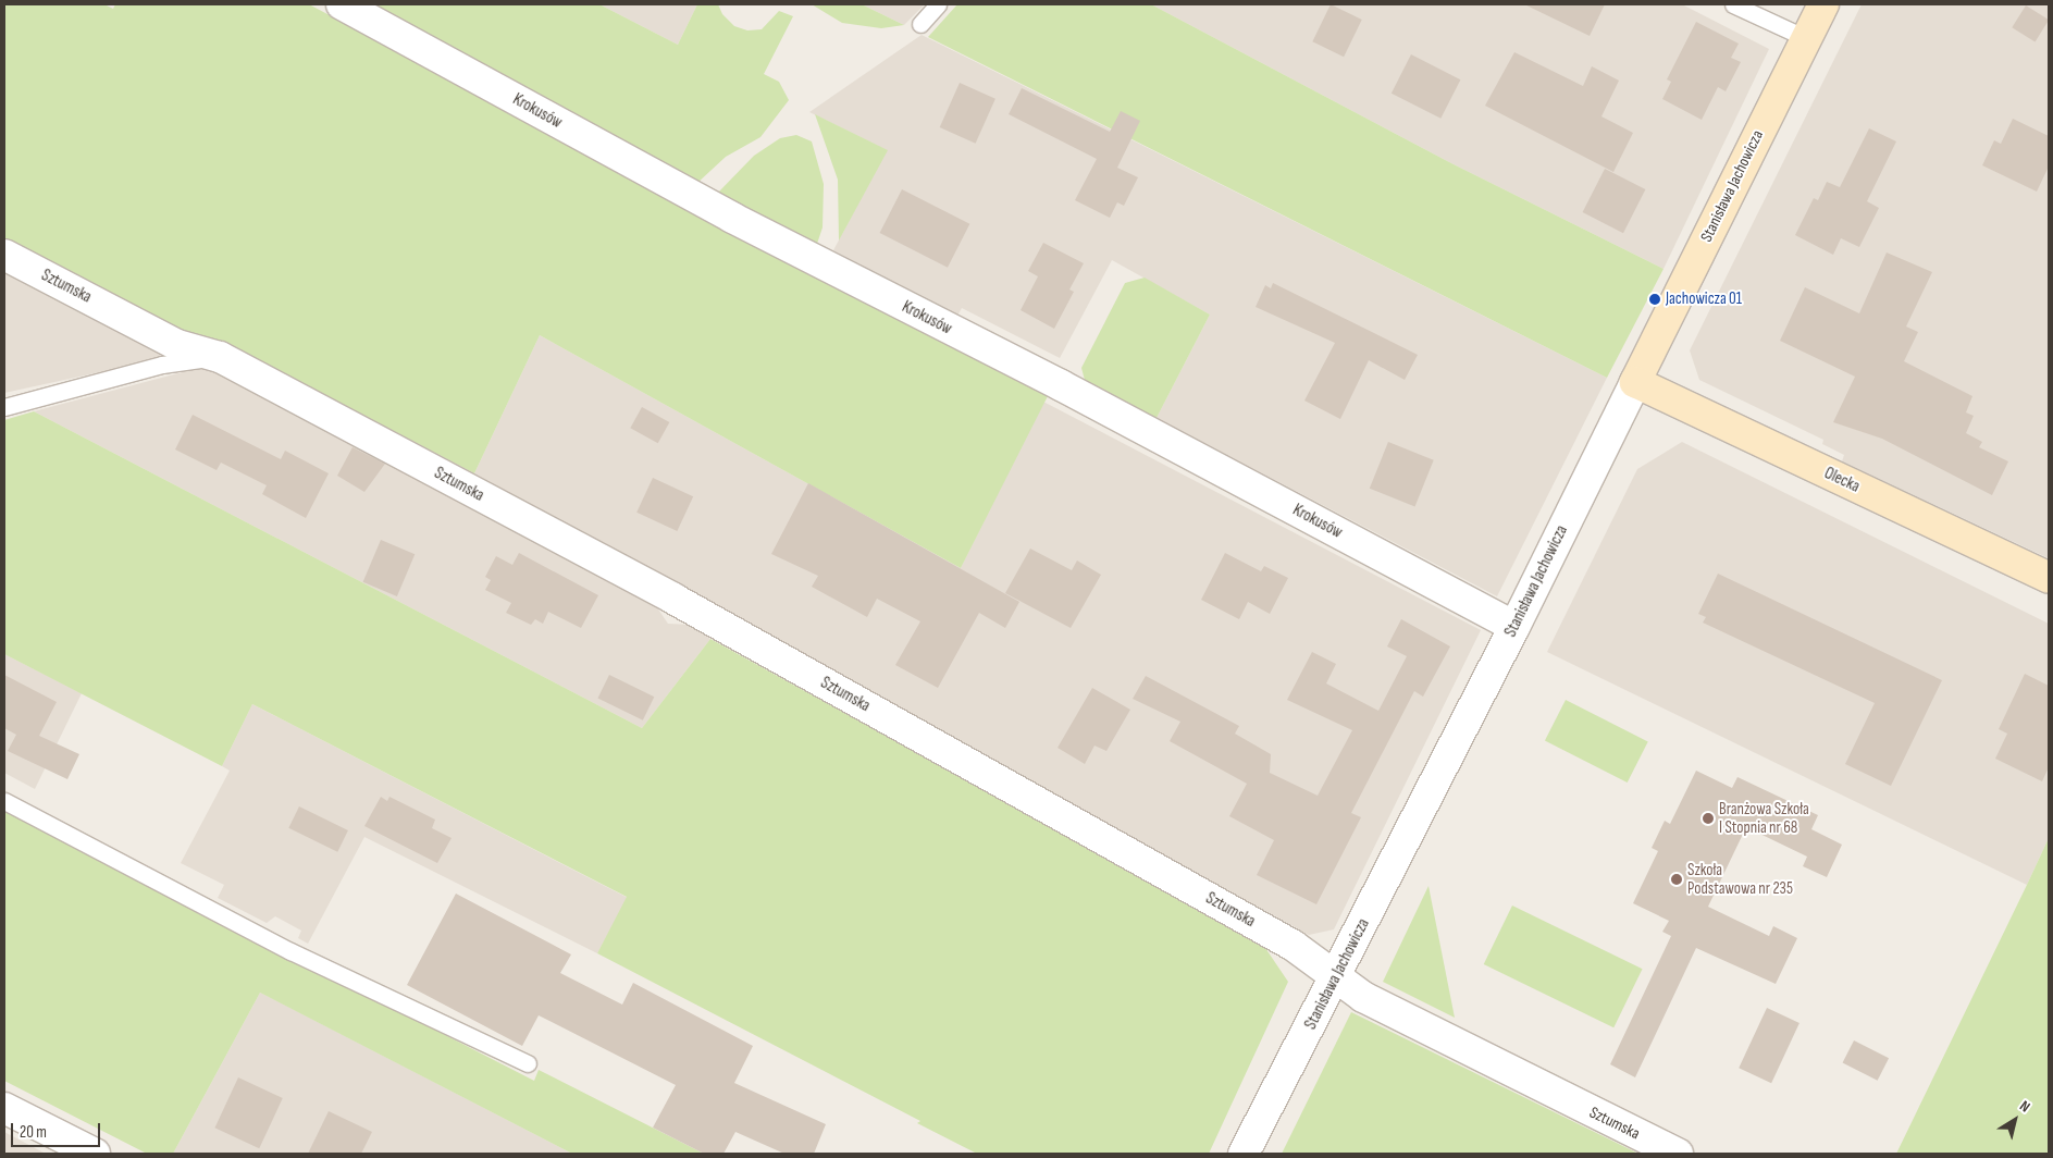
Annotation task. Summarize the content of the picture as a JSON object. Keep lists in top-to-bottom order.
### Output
{
  "streets": {
    "street": [
      "Krokusów",
      "Stanisława Jachowicza",
      "Sztumska",
      "Olecka"
    ]
  },
  "crossings": [
    ["Krokusów", "Stanisława Jachowicza"],
    ["Stanisława Jachowicza", "Sztumska"],
    ["Stanisława Jachowicza", "Olecka"]
  ],
  "places": ["Jachowicza 01", "Branżowa Szkoła I Stopnia nr 68", "Szkoła Podstawowa nr 235"],
  "scale_bar": "20 m",
  "north": "top right"
}
